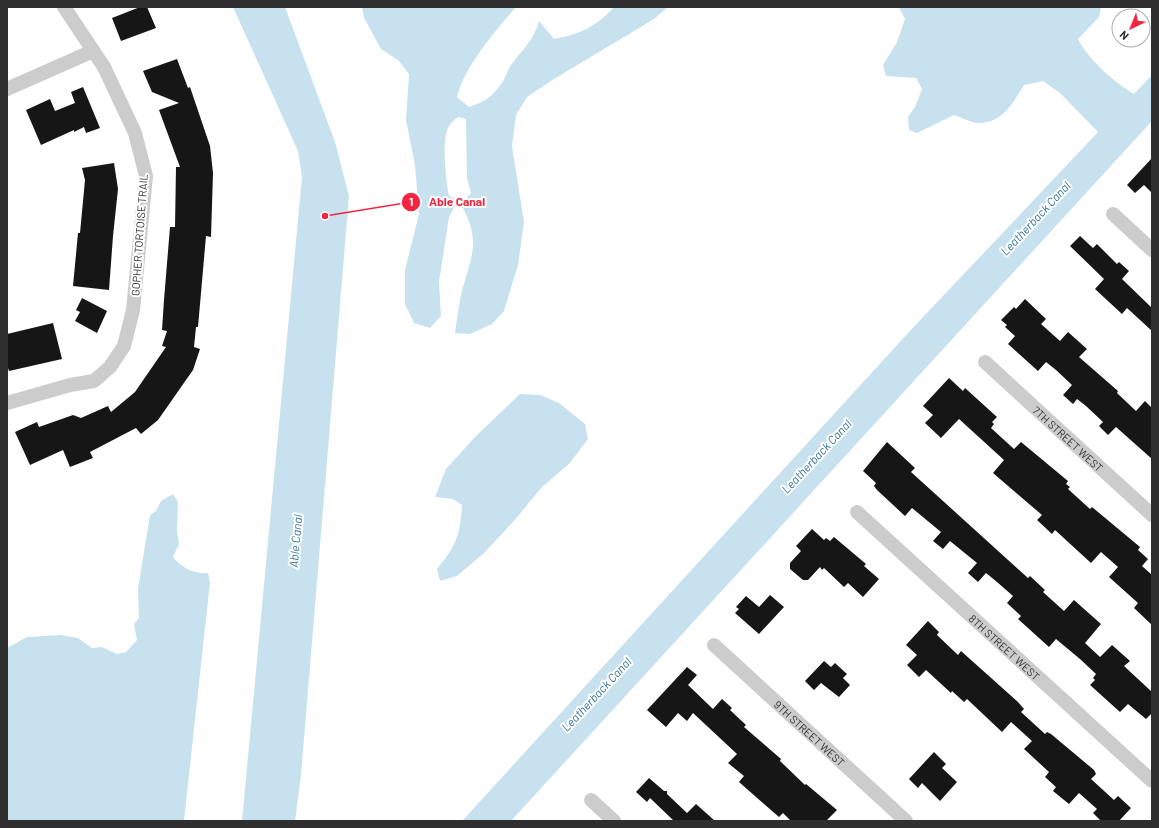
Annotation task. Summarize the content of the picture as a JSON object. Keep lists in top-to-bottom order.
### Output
{
  "streets": {
    "street": [
      "GOPHER TORTOISE TRAIL",
      "7TH STREET WEST",
      "8TH STREET WEST",
      "9TH STREET WEST"
    ]
  },
  "water": ["Leatherback Canal", "Able Canal"],
  "places": ["Able Canal"],
  "north": "bottom left"
}
